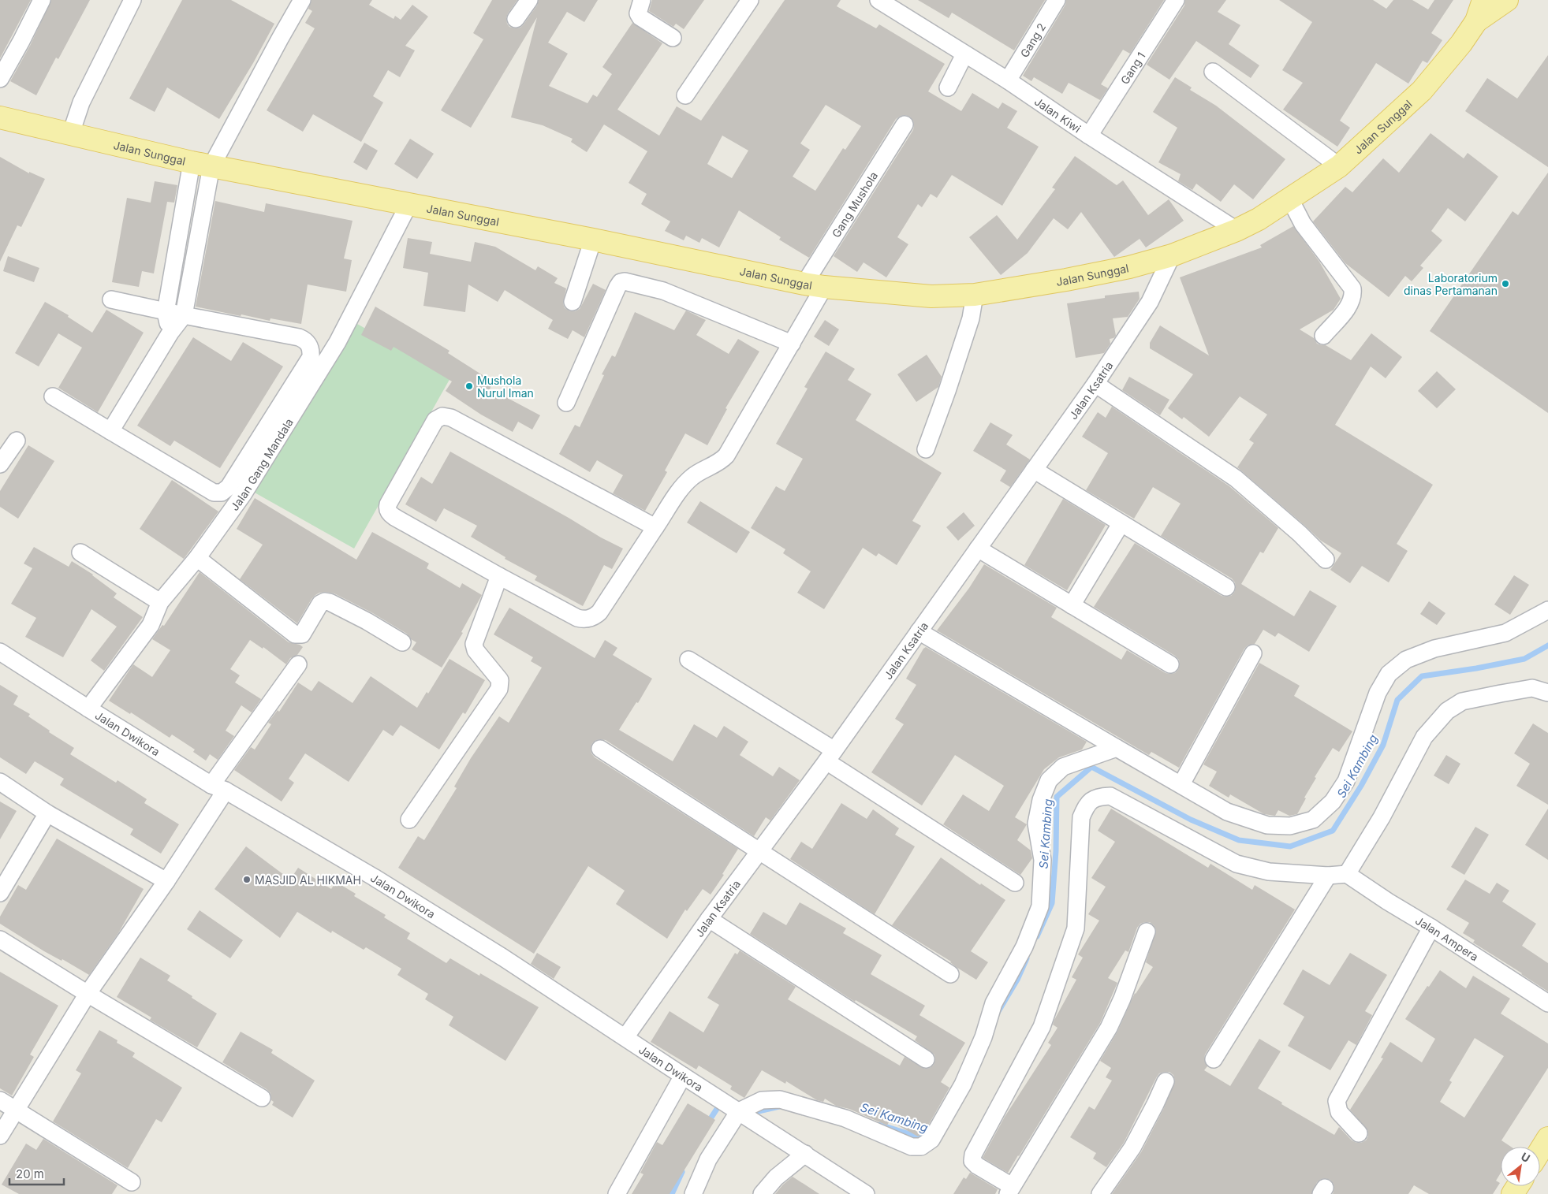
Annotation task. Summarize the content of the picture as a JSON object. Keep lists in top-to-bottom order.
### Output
{
  "streets": {
    "main road": ["Jalan Sunggal"],
    "street": [
      "Gang 2",
      "Gang 1",
      "Jalan Kiwi",
      "Gang Mushola",
      "Jalan Ksatria",
      "Jalan Gang Mandala",
      "Jalan Dwikora",
      "Jalan Ampera"
    ]
  },
  "crossings": [
    ["Gang 2", "Jalan Kiwi"],
    ["Gang 1", "Jalan Kiwi"],
    ["Jalan Kiwi", "Jalan Sunggal"],
    ["Jalan Sunggal", "Gang Mushola"],
    ["Jalan Sunggal", "Jalan Ksatria"],
    ["Jalan Sunggal", "Jalan Gang Mandala"],
    ["Jalan Ksatria", "Jalan Dwikora"],
    ["Jalan Gang Mandala", "Jalan Dwikora"]
  ],
  "water": ["Sei Kambing"],
  "places": ["Laboratorium dinas Pertamanan", "Mushola Nurul Iman", "MASJID AL HIKMAH"],
  "scale_bar": "20 m",
  "north": "top right"
}
